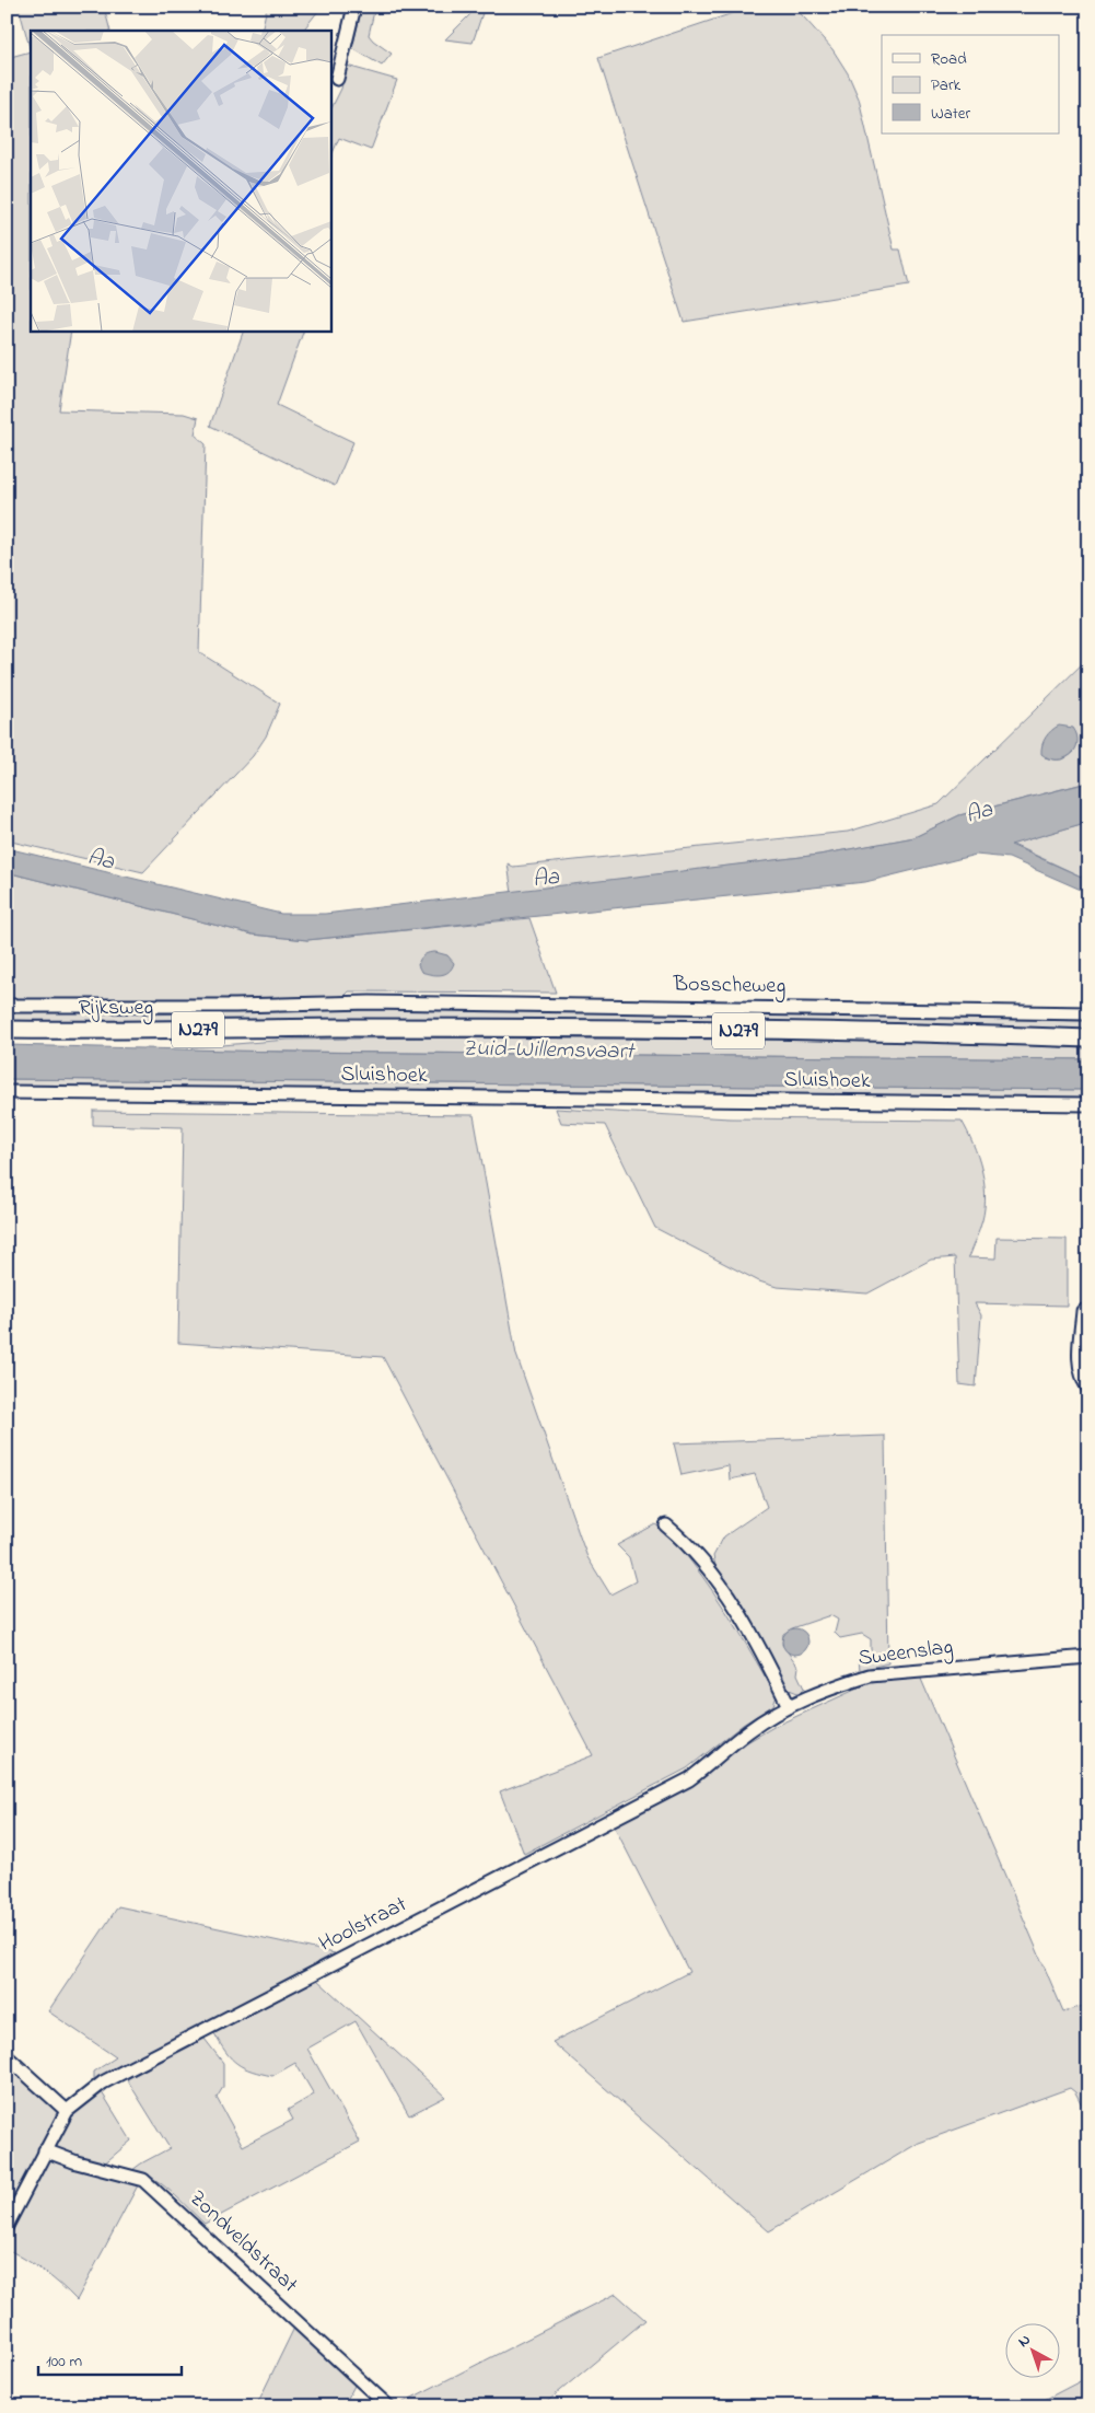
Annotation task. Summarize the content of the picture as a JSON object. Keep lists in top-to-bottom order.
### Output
{
  "streets": {
    "main road": ["Bosscheweg", "Rijksweg", "N279"],
    "street": [
      "Sluishoek",
      "Sweenslag",
      "Hoolstraat",
      "Zondveldstraat"
    ]
  },
  "crossings": [
    ["Bosscheweg", "Rijksweg"],
    ["Sweenslag", "Hoolstraat"],
    ["Hoolstraat", "Zondveldstraat"]
  ],
  "water": ["Aa", "Zuid-Willemsvaart"],
  "legend": ["Road", "Park", "Water"],
  "scale_bar": "100 m",
  "north": "top left"
}
